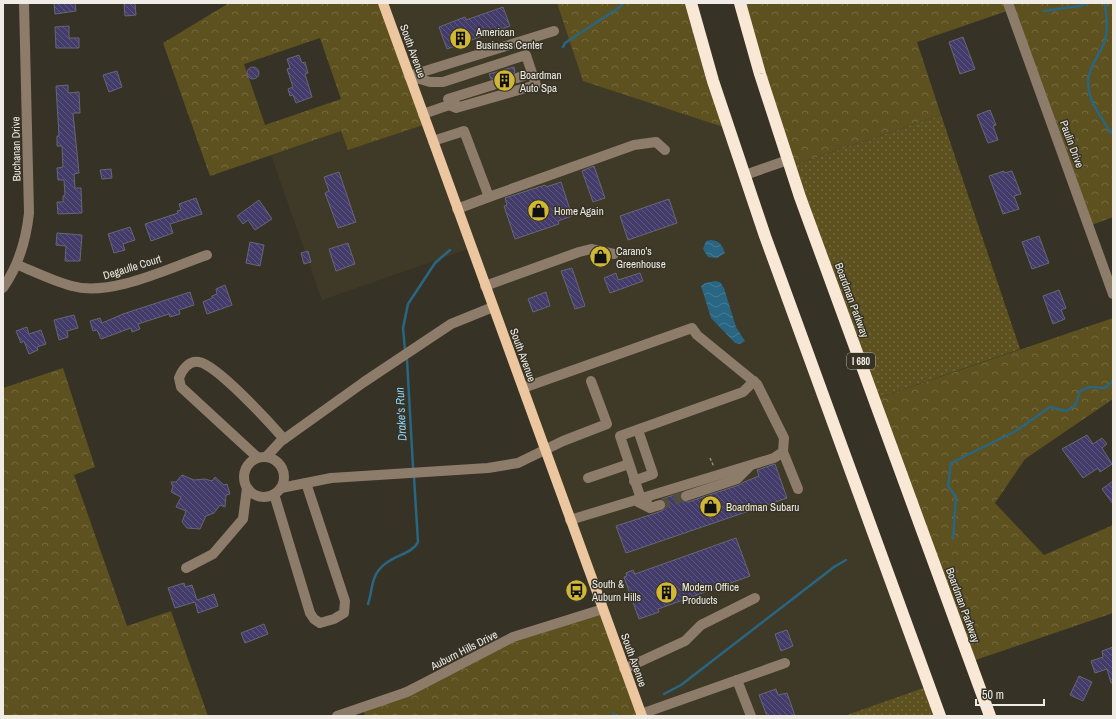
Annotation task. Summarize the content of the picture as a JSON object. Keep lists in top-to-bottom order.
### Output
{
  "streets": {
    "highway": ["Boardman Parkway", "I 680"],
    "main road": ["South Avenue"],
    "street": [
      "Paulin Drive",
      "Buchanan Drive",
      "Degaulle Court",
      "Auburn Hills Drive"
    ]
  },
  "crossings": [
    ["South Avenue", "Auburn Hills Drive"],
    ["Buchanan Drive", "Degaulle Court"]
  ],
  "water": ["Drake's Run"],
  "places": {
    "building": ["American Business Center", "Boardman Auto Spa", "Modern Office Products"],
    "shop": ["Home Again", "Carano's Greenhouse", "Boardman Subaru"],
    "bus stop": ["South & Auburn Hills"]
  },
  "scale_bar": "50 m"
}
